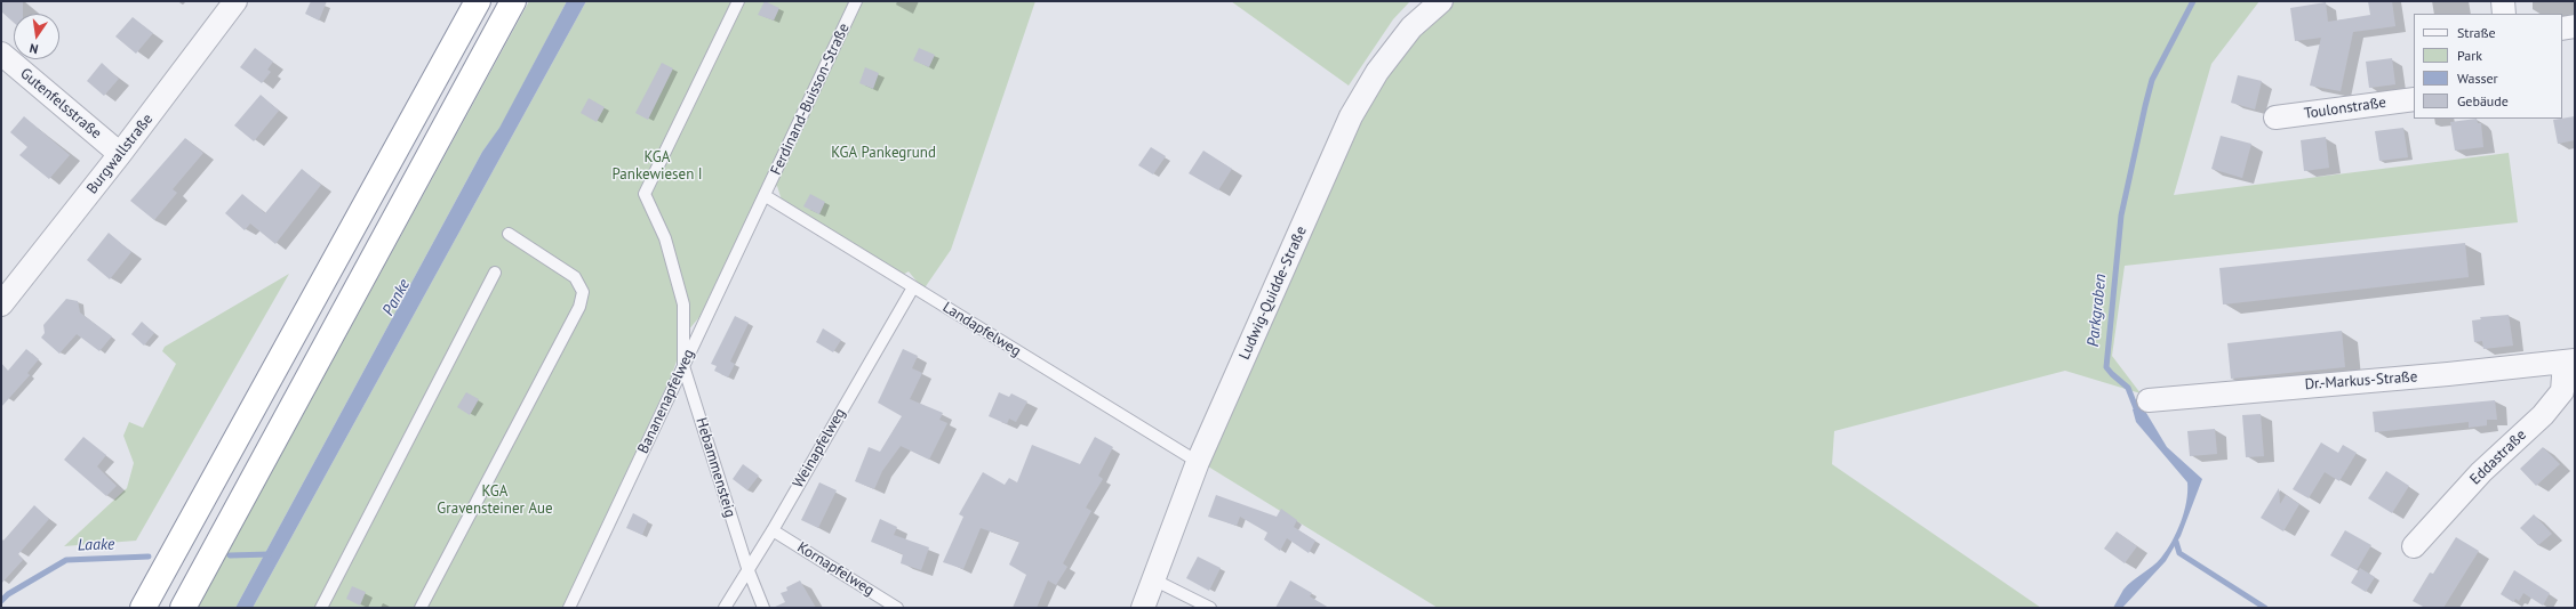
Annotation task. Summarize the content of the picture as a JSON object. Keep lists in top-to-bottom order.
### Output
{
  "streets": {
    "street": [
      "Gutenfelsstraße",
      "Toulonstraße",
      "Burgwallstraße",
      "Ludwig-Quidde-Straße",
      "Dr.-Markus-Straße",
      "Eddastraße"
    ],
    "lane": [
      "Ferdinand-Buisson-Straße",
      "Landapfelweg",
      "Bananenapfelweg",
      "Weinapfelweg",
      "Hebammensteig",
      "Kornapfelweg"
    ]
  },
  "crossings": [
    ["Ferdinand-Buisson-Straße", "Landapfelweg"],
    ["Ferdinand-Buisson-Straße", "Bananenapfelweg"],
    ["Gutenfelsstraße", "Burgwallstraße"],
    ["Ludwig-Quidde-Straße", "Landapfelweg"],
    ["Landapfelweg", "Bananenapfelweg"],
    ["Landapfelweg", "Weinapfelweg"],
    ["Dr.-Markus-Straße", "Eddastraße"],
    ["Bananenapfelweg", "Hebammensteig"],
    ["Weinapfelweg", "Hebammensteig"],
    ["Weinapfelweg", "Kornapfelweg"]
  ],
  "water": ["Panke", "Parkgraben", "Laake"],
  "parks": ["KGA Pankegrund", "KGA Pankewiesen I", "KGA Gravensteiner Aue"],
  "legend": [
    "Straße",
    "Park",
    "Wasser",
    "Gebäude"
  ],
  "north": "bottom"
}
